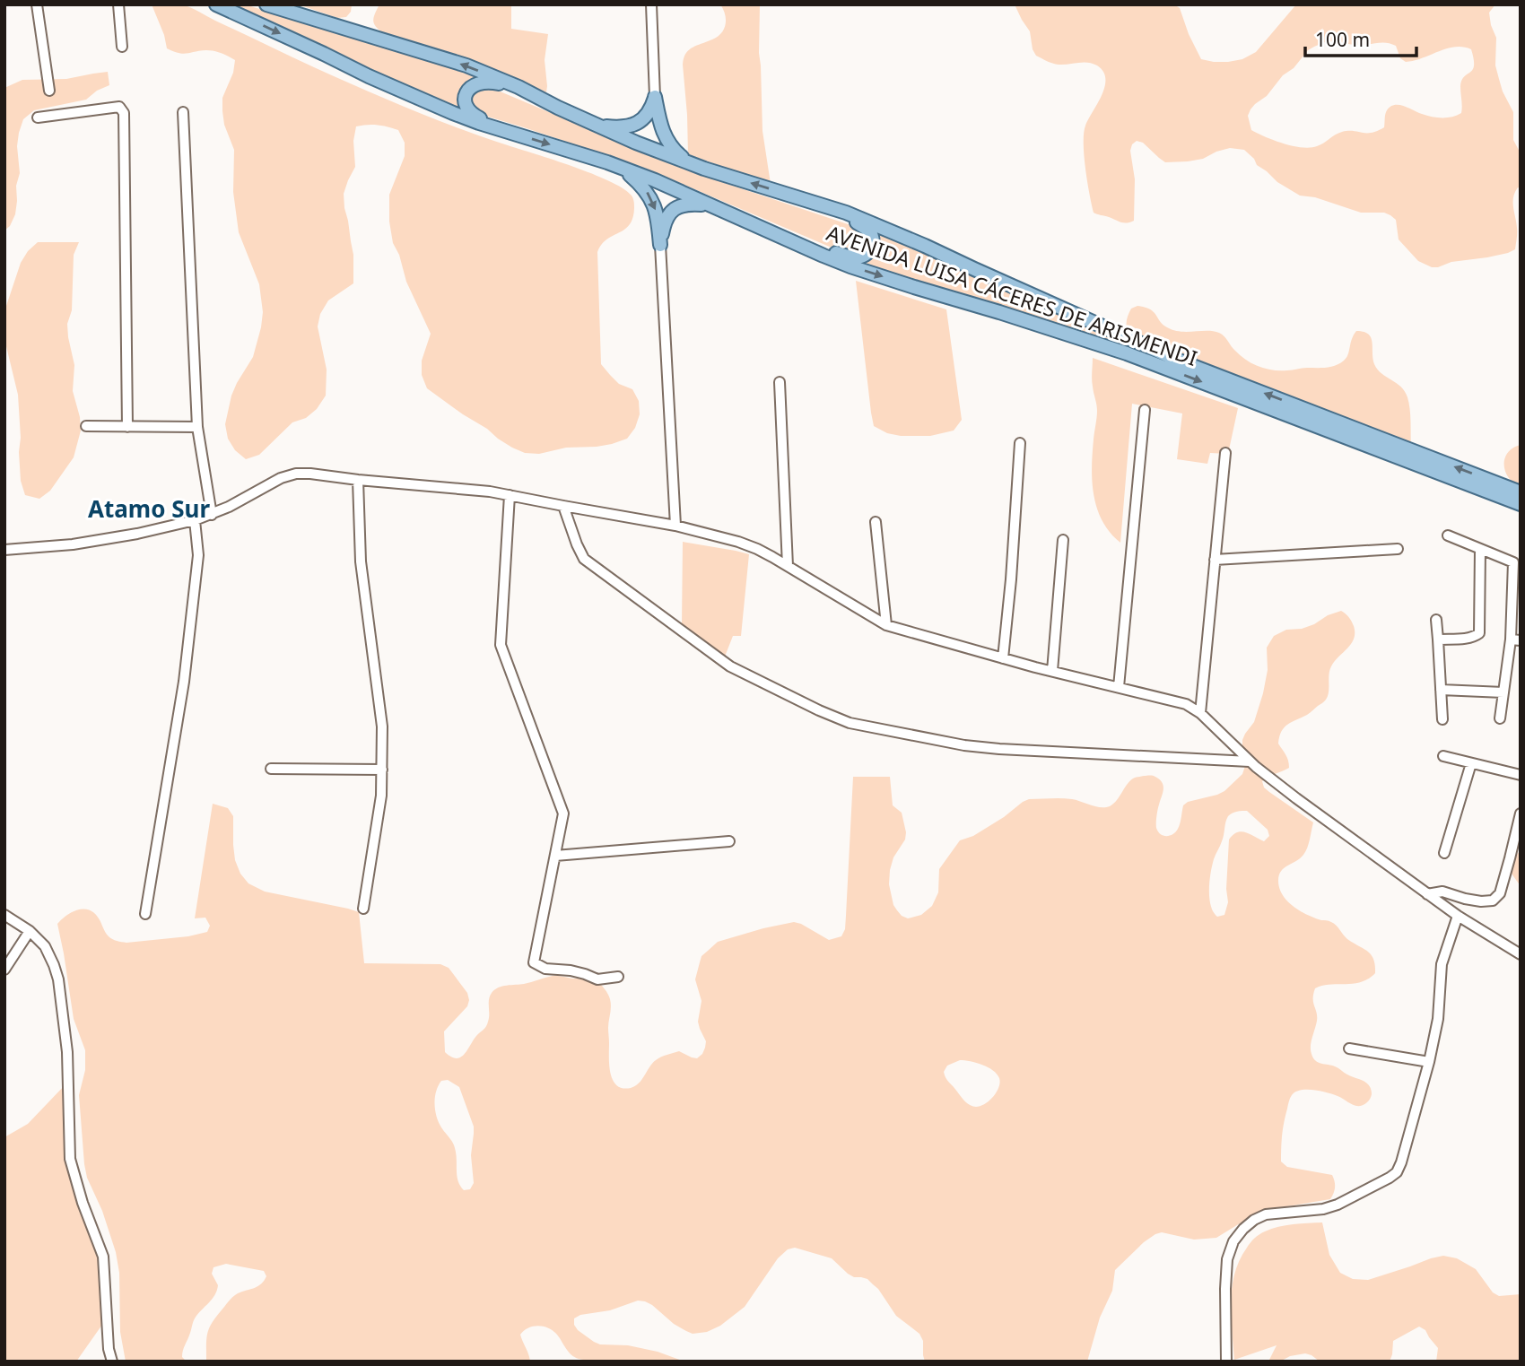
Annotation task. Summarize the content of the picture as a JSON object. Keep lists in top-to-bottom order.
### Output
{
  "streets": {
    "main road": ["AVENIDA LUISA CÁCERES DE ARISMENDI"]
  },
  "districts": ["Atamo Sur"],
  "scale_bar": "100 m"
}
